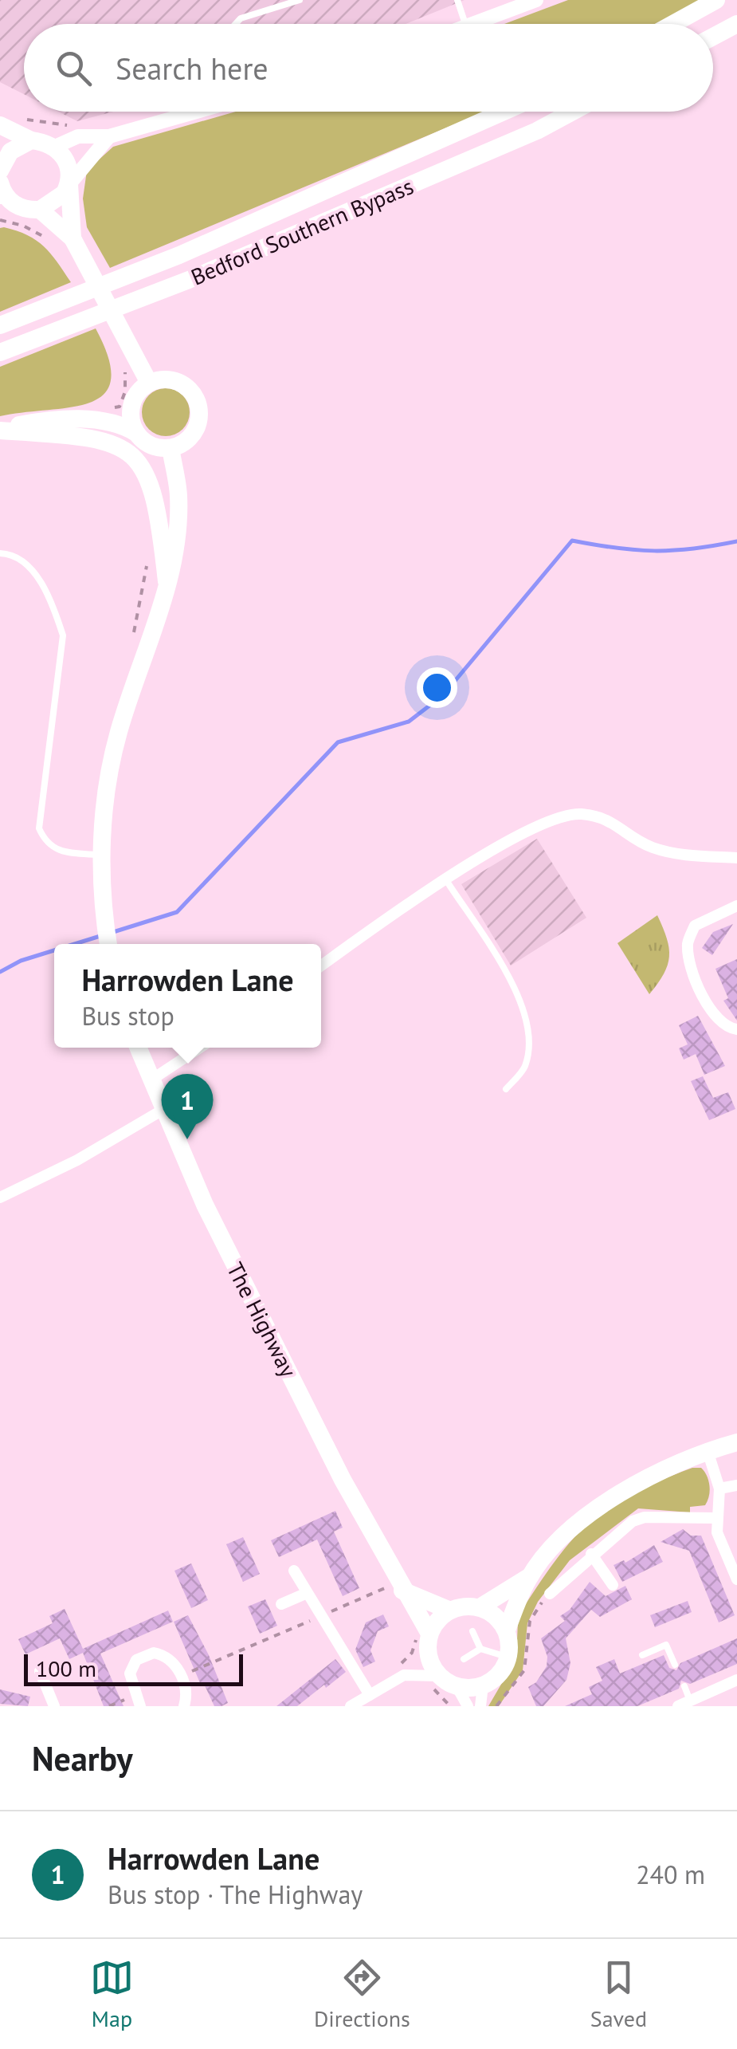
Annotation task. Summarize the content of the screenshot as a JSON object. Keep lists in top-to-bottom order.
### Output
{
  "streets": {
    "main road": ["Bedford Southern Bypass", "The Highway"]
  },
  "scale_bar": "100 m",
  "page": {
    "search": "Search here",
    "popup": ["Harrowden Lane", "Bus stop"],
    "pins": "1",
    "scale": "100 m",
    "heading": "Nearby",
    "list": [
      {
        "mark": "1",
        "name": "Harrowden Lane",
        "note": "Bus stop · The Highway",
        "value": "240 m"
      }
    ],
    "nav": ["Map", "Directions", "Saved"]
  }
}
